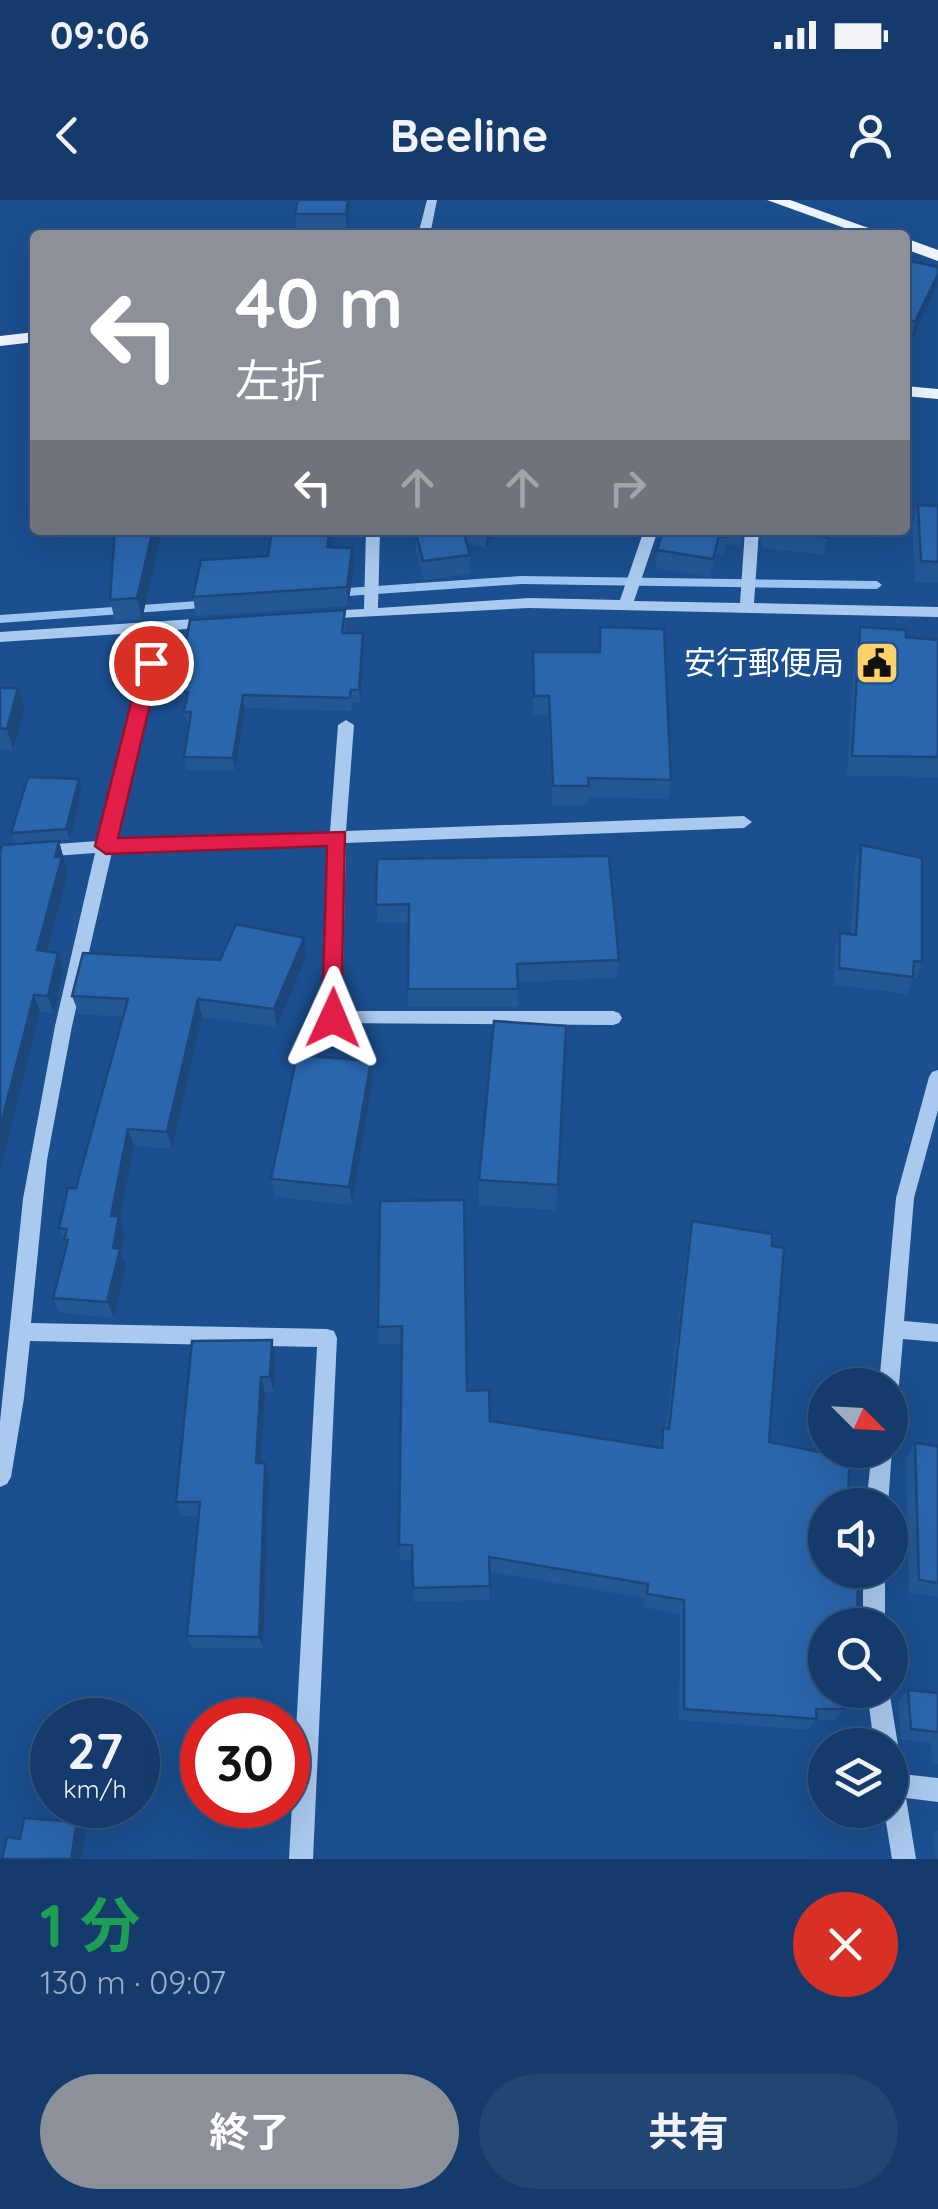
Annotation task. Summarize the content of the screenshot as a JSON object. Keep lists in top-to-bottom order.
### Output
{
  "places": {
    "public building": ["安行郵便局"]
  },
  "north": "bottom right",
  "page": {
    "status": "09:06",
    "header": "Beeline",
    "turn": ["40 m", "左折"],
    "speed": "27 km/h",
    "limit": "30",
    "heading": ["1 分", "130 m · 09:07"],
    "buttons": ["終了", "共有"]
  }
}
